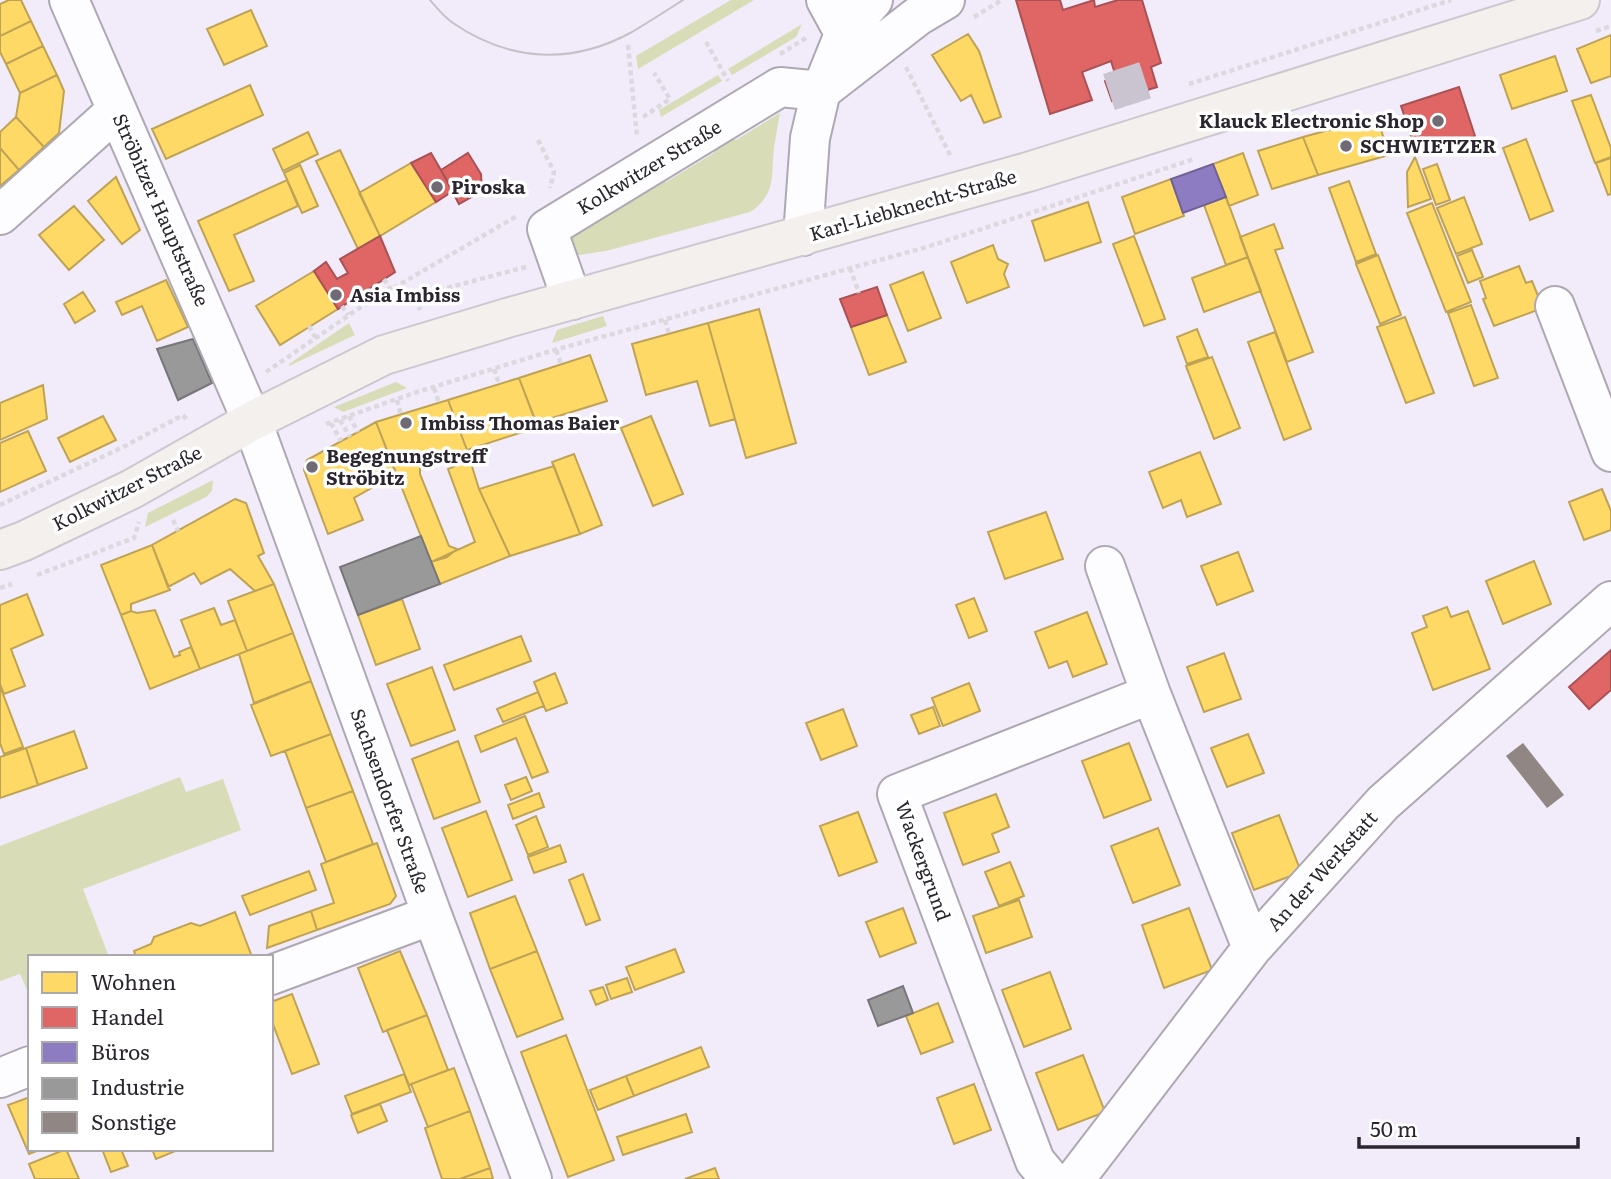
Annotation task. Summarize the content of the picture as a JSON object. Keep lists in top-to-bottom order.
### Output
{
  "streets": {
    "main road": ["Kolkwitzer Straße", "Karl-Liebknecht-Straße"],
    "street": [
      "Ströbitzer Hauptstraße",
      "Sachsendorfer Straße",
      "Wackergrund",
      "An der Werkstatt"
    ]
  },
  "crossings": [
    ["Kolkwitzer Straße", "Karl-Liebknecht-Straße"],
    ["Kolkwitzer Straße", "Ströbitzer Hauptstraße"],
    ["Kolkwitzer Straße", "Sachsendorfer Straße"],
    ["Karl-Liebknecht-Straße", "Ströbitzer Hauptstraße"],
    ["Karl-Liebknecht-Straße", "Sachsendorfer Straße"],
    ["Ströbitzer Hauptstraße", "Sachsendorfer Straße"]
  ],
  "places": [
    "Klauck Electronic Shop",
    "SCHWIETZER",
    "Piroska",
    "Asia Imbiss",
    "Imbiss Thomas Baier",
    "Begegnungstreff Ströbitz"
  ],
  "legend": [
    "Wohnen",
    "Handel",
    "Büros",
    "Industrie",
    "Sonstige"
  ],
  "scale_bar": "50 m"
}
